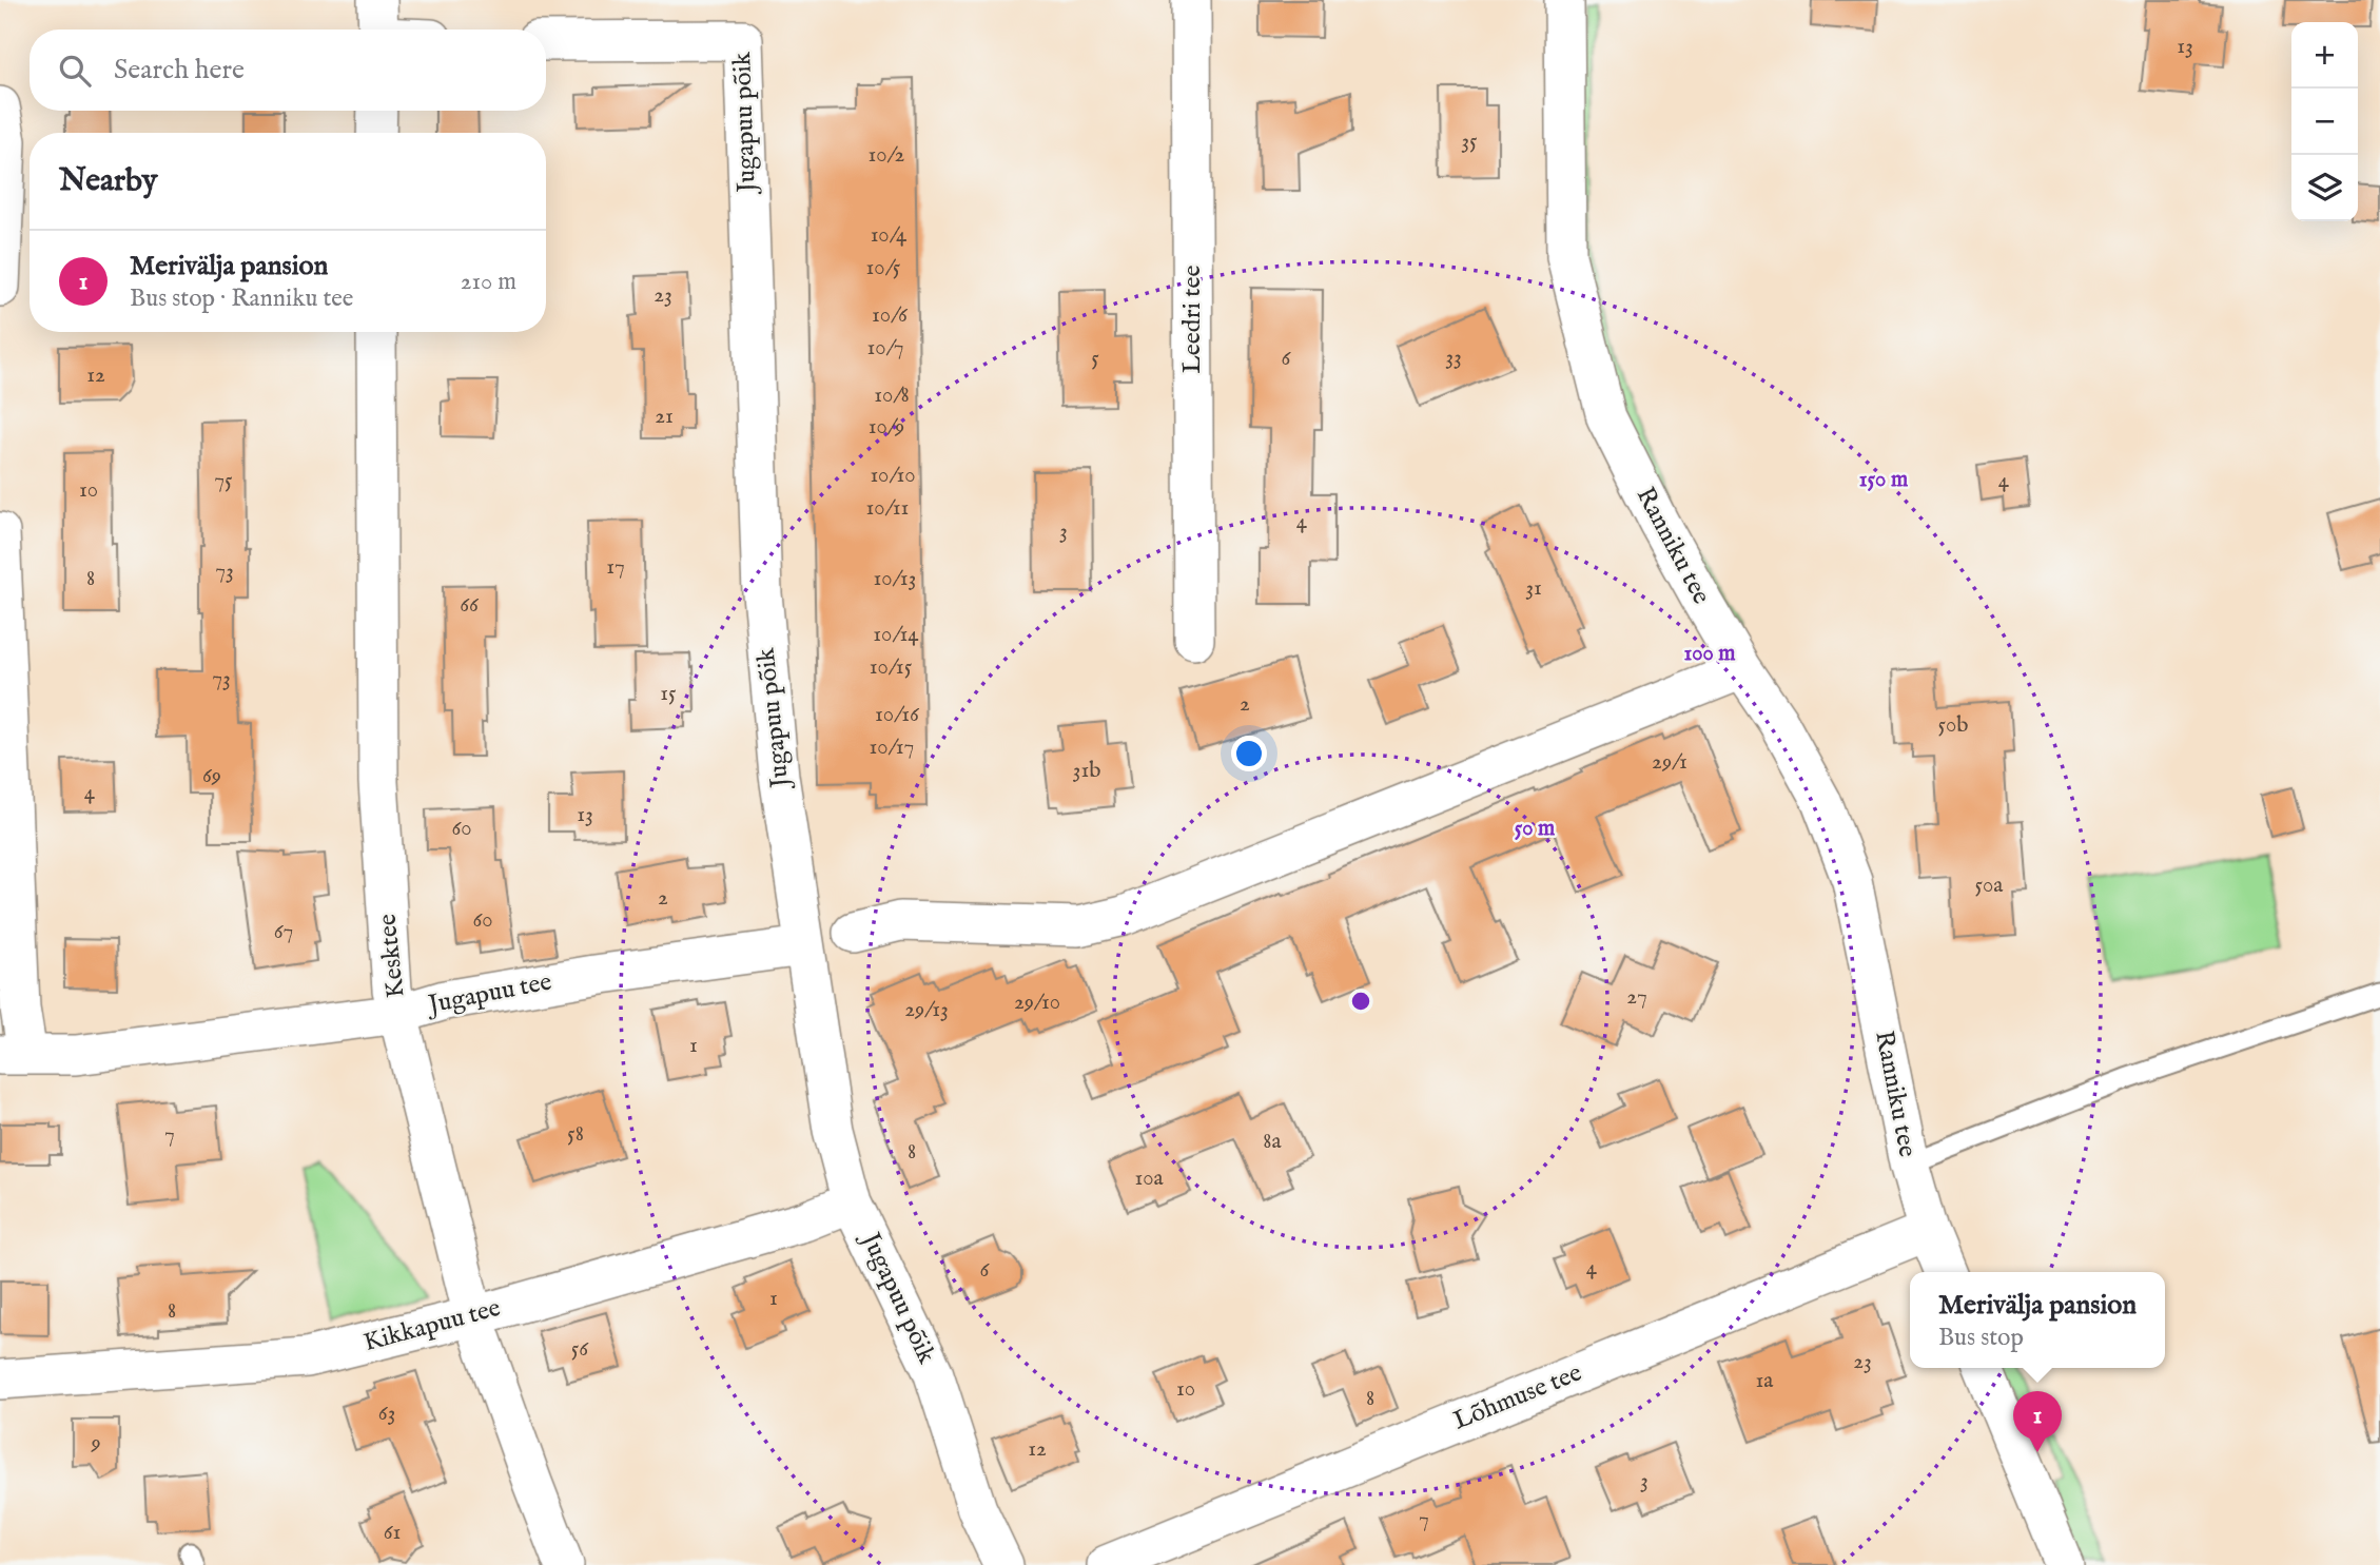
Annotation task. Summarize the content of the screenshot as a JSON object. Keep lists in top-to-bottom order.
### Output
{
  "streets": {
    "street": [
      "Jugapuu põik",
      "Leedri tee",
      "Ranniku tee",
      "Kesktee",
      "Jugapuu tee",
      "Kikkapuu tee",
      "Lõhmuse tee"
    ]
  },
  "crossings": [
    ["Jugapuu põik", "Jugapuu tee"],
    ["Jugapuu põik", "Kikkapuu tee"],
    ["Ranniku tee", "Lõhmuse tee"],
    ["Kesktee", "Jugapuu tee"],
    ["Kesktee", "Kikkapuu tee"]
  ],
  "house_numbers": [
    "13",
    "35",
    "10/2",
    "10/4",
    "10/5",
    "23",
    "10/6",
    "10/7",
    "33",
    "5",
    "6",
    "12",
    "10/8",
    "21",
    "10/9",
    "10/10",
    "75",
    "4",
    "10",
    "10/11",
    "4",
    "3",
    "17",
    "73",
    "8",
    "10/13",
    "31",
    "66",
    "10/14",
    "10/15",
    "73",
    "15",
    "2",
    "10/16",
    "50b",
    "10/17",
    "29/1",
    "31b",
    "69",
    "4",
    "13",
    "60",
    "50a",
    "2",
    "60",
    "67",
    "27",
    "29/10",
    "29/13",
    "1",
    "58",
    "7",
    "8a",
    "8",
    "10a",
    "4",
    "6",
    "1",
    "8",
    "56",
    "23",
    "1a",
    "10",
    "8",
    "63",
    "9",
    "12",
    "3",
    "7",
    "61"
  ],
  "page": {
    "map_buttons": ["+", "−"],
    "search": "Search here",
    "heading": "Nearby",
    "list": [
      {
        "mark": "1",
        "name": "Merivälja pansion",
        "note": "Bus stop · Ranniku tee",
        "value": "210 m"
      }
    ],
    "popup": ["Merivälja pansion", "Bus stop"],
    "pins": "1"
  },
  "rings": ["150 m", "100 m", "50 m"]
}
